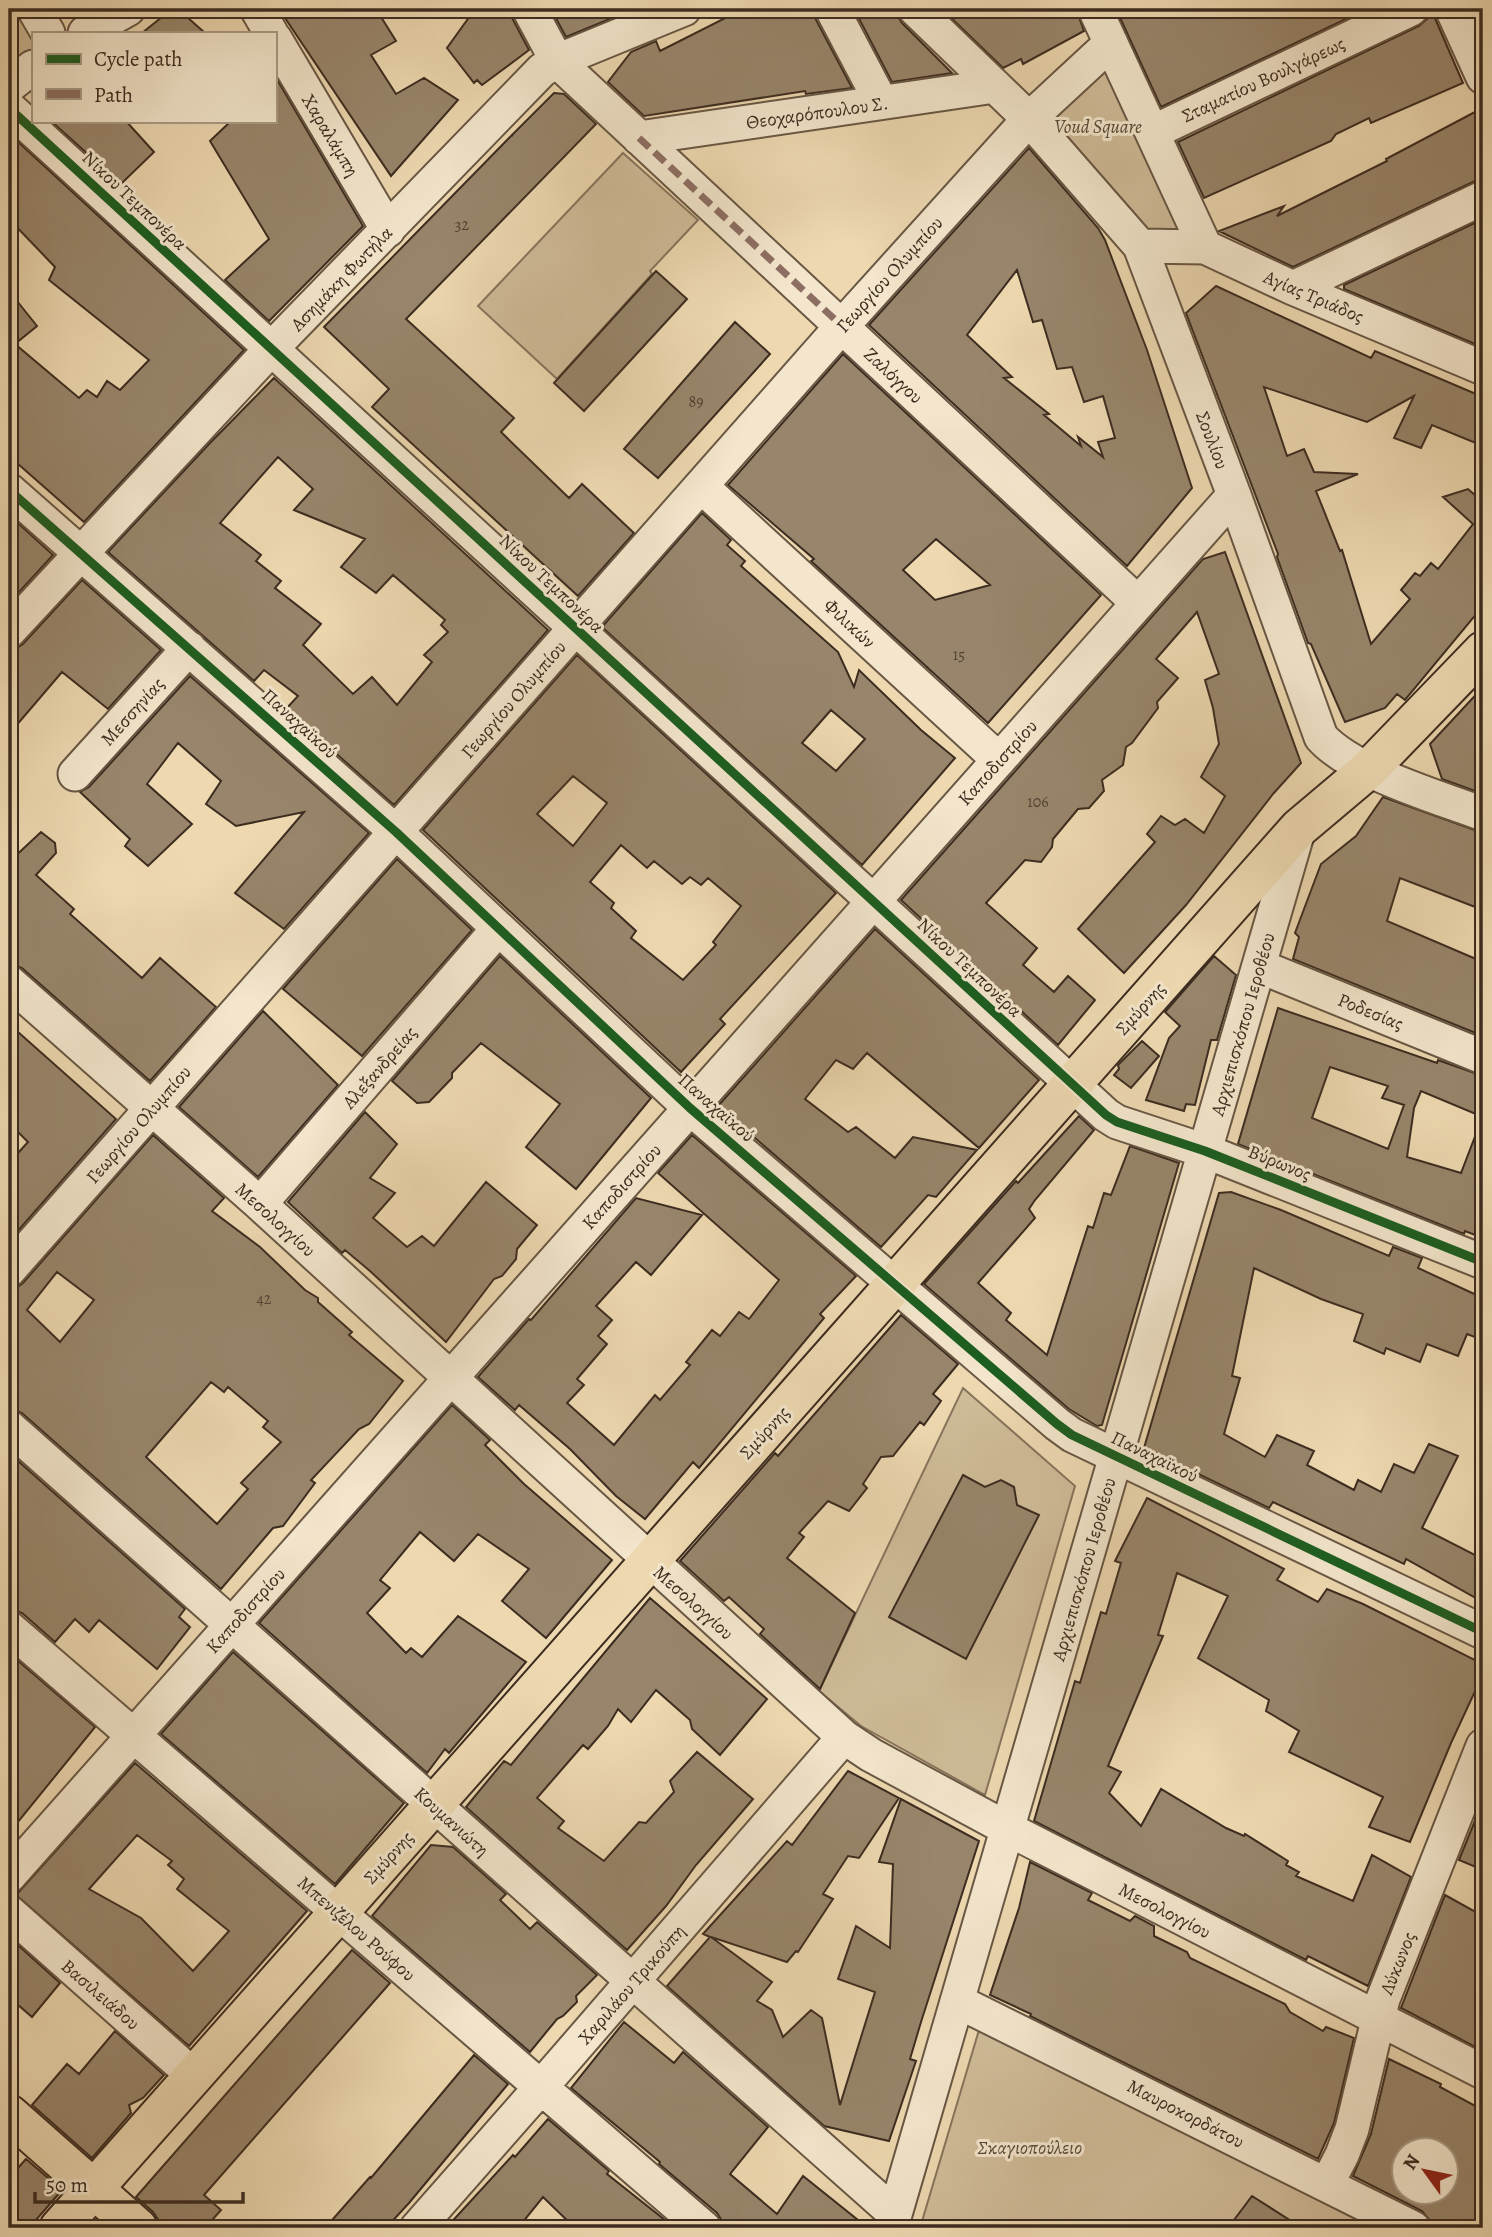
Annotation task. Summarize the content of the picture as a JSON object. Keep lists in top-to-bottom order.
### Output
{
  "streets": {
    "main road": ["Σμύρνης"],
    "street": [
      "Σταματίου Βουλγάρεως",
      "Θεοχαρόπουλου Σ.",
      "Χαραλάμπη",
      "Νίκου Τεμπονέρα",
      "Γεωργίου Ολυμπίου",
      "Ασημάκη Φωτήλα",
      "Αγίας Τριάδος",
      "Ζαλόγγου",
      "Σουλίου",
      "Φιλικών",
      "Μεσσηνίας",
      "Παναχαϊκού",
      "Καποδιστρίου",
      "Ροδεσίας",
      "Αρχιεπισκόπου Ιεροθέου",
      "Αλεξανδρείας",
      "Βύρωνος",
      "Μεσολογγίου",
      "Κουμανιώτη",
      "Μπενιζέλου Ρούφου",
      "Λύκωνος",
      "Χαριλάου Τρικούπη",
      "Βασιλειάδου",
      "Μαυροκορδάτου"
    ]
  },
  "crossings": [
    ["Θεοχαρόπουλου Σ.", "Ζαλόγγου"],
    ["Θεοχαρόπουλου Σ.", "Σουλίου"],
    ["Χαραλάμπη", "Ασημάκη Φωτήλα"],
    ["Νίκου Τεμπονέρα", "Γεωργίου Ολυμπίου"],
    ["Νίκου Τεμπονέρα", "Ασημάκη Φωτήλα"],
    ["Νίκου Τεμπονέρα", "Καποδιστρίου"],
    ["Νίκου Τεμπονέρα", "Σμύρνης"],
    ["Νίκου Τεμπονέρα", "Βύρωνος"],
    ["Γεωργίου Ολυμπίου", "Ζαλόγγου"],
    ["Γεωργίου Ολυμπίου", "Σουλίου"],
    ["Γεωργίου Ολυμπίου", "Φιλικών"],
    ["Γεωργίου Ολυμπίου", "Παναχαϊκού"],
    ["Γεωργίου Ολυμπίου", "Μεσολογγίου"],
    ["Ασημάκη Φωτήλα", "Ζαλόγγου"],
    ["Ασημάκη Φωτήλα", "Παναχαϊκού"],
    ["Αγίας Τριάδος", "Σουλίου"],
    ["Ζαλόγγου", "Καποδιστρίου"],
    ["Σουλίου", "Καποδιστρίου"],
    ["Σουλίου", "Σμύρνης"],
    ["Φιλικών", "Καποδιστρίου"],
    ["Μεσσηνίας", "Παναχαϊκού"],
    ["Παναχαϊκού", "Καποδιστρίου"],
    ["Παναχαϊκού", "Σμύρνης"],
    ["Παναχαϊκού", "Αρχιεπισκόπου Ιεροθέου"],
    ["Παναχαϊκού", "Αλεξανδρείας"],
    ["Καποδιστρίου", "Μεσολογγίου"],
    ["Καποδιστρίου", "Κουμανιώτη"],
    ["Καποδιστρίου", "Μπενιζέλου Ρούφου"],
    ["Σμύρνης", "Αρχιεπισκόπου Ιεροθέου"],
    ["Σμύρνης", "Βύρωνος"],
    ["Σμύρνης", "Μεσολογγίου"],
    ["Σμύρνης", "Κουμανιώτη"],
    ["Σμύρνης", "Μπενιζέλου Ρούφου"],
    ["Σμύρνης", "Βασιλειάδου"],
    ["Ροδεσίας", "Αρχιεπισκόπου Ιεροθέου"],
    ["Αρχιεπισκόπου Ιεροθέου", "Βύρωνος"],
    ["Αρχιεπισκόπου Ιεροθέου", "Μεσολογγίου"],
    ["Αρχιεπισκόπου Ιεροθέου", "Κουμανιώτη"],
    ["Αρχιεπισκόπου Ιεροθέου", "Μαυροκορδάτου"],
    ["Αλεξανδρείας", "Μεσολογγίου"],
    ["Μεσολογγίου", "Λύκωνος"],
    ["Μεσολογγίου", "Χαριλάου Τρικούπη"],
    ["Κουμανιώτη", "Χαριλάου Τρικούπη"],
    ["Μπενιζέλου Ρούφου", "Χαριλάου Τρικούπη"],
    ["Λύκωνος", "Μαυροκορδάτου"]
  ],
  "parks": ["Voud Square", "Σκαγιοπούλειο"],
  "house_numbers": [
    "32",
    "89",
    "15",
    "106",
    "42"
  ],
  "legend": ["Cycle path", "Path"],
  "scale_bar": "50 m",
  "north": "top left"
}
